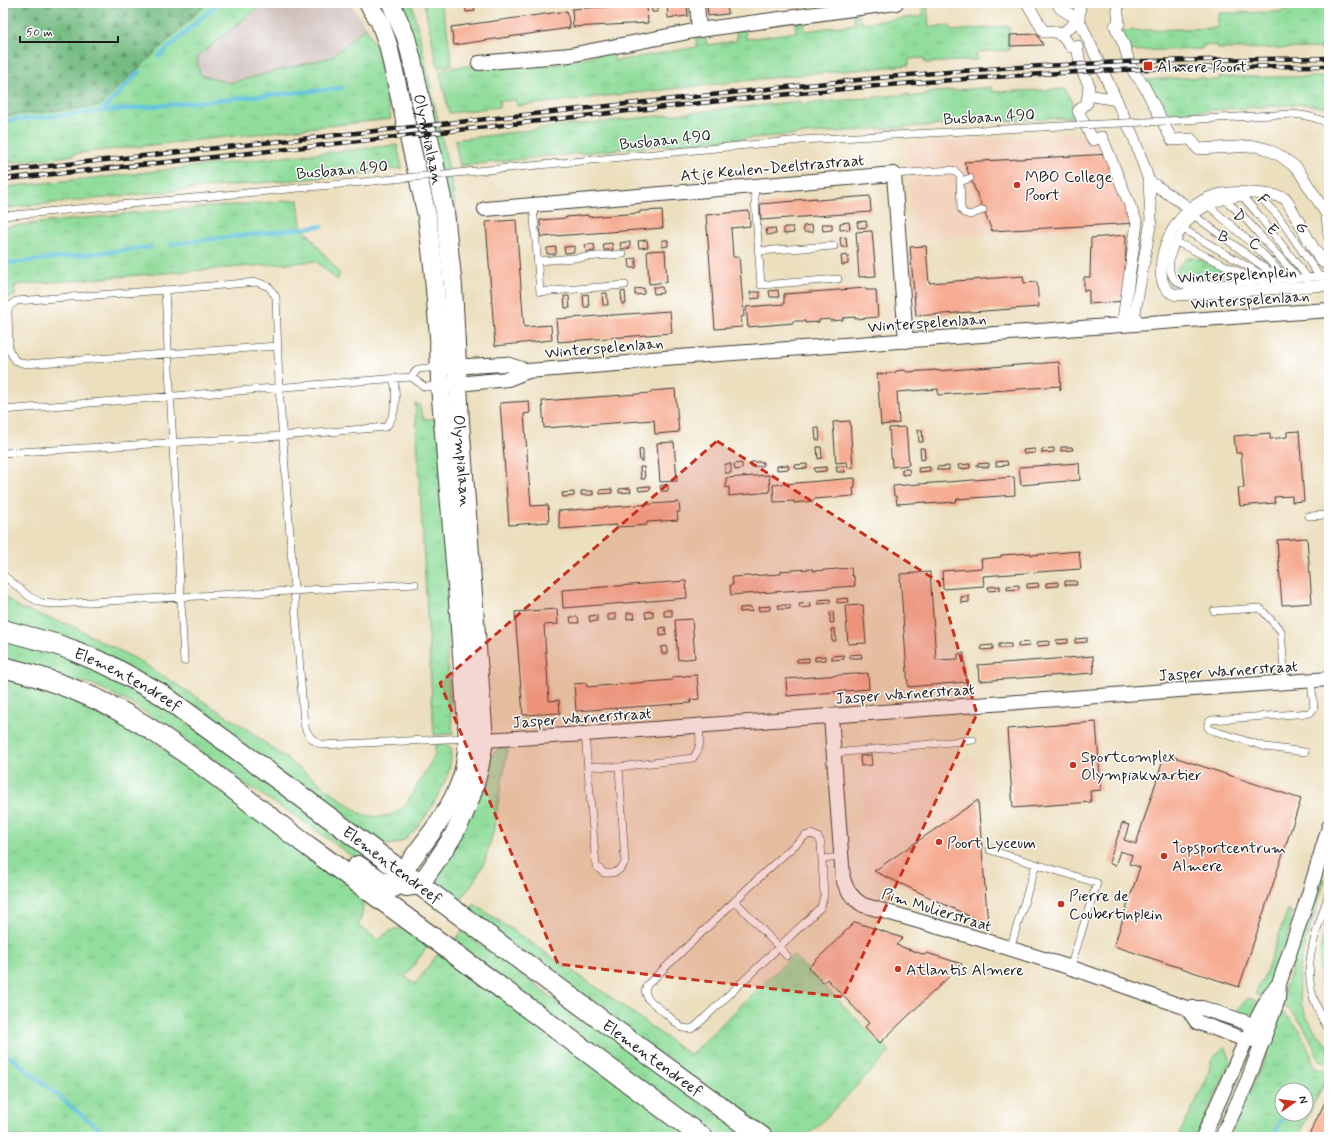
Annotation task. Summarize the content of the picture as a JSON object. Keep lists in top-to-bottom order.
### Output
{
  "streets": {
    "main road": ["Elementendreef"],
    "street": [
      "Olympialaan",
      "Atje Keulen-Deelstrastraat",
      "Winterspelenplein",
      "Winterspelenlaan",
      "Jasper Warnerstraat",
      "Pim Mulierstraat"
    ],
    "lane": [
      "Busbaan 490",
      "F",
      "D",
      "G",
      "E",
      "B",
      "C"
    ]
  },
  "crossings": [
    ["Olympialaan", "Winterspelenlaan"],
    ["Olympialaan", "Jasper Warnerstraat"],
    ["Olympialaan", "Elementendreef"],
    ["F", "Winterspelenplein"],
    ["D", "C"],
    ["D", "Winterspelenplein"],
    ["G", "Winterspelenplein"],
    ["E", "Winterspelenplein"],
    ["B", "Winterspelenplein"],
    ["C", "Winterspelenplein"],
    ["Jasper Warnerstraat", "Pim Mulierstraat"]
  ],
  "places": {
    "transit": ["Almere Poort"],
    "other": [
      "MBO College Poort",
      "Sportcomplex Olympiakwartier",
      "Poort Lyceum",
      "Topsportcentrum Almere",
      "Pierre de Coubertinplein",
      "Atlantis Almere"
    ]
  },
  "scale_bar": "50 m",
  "north": "right"
}
